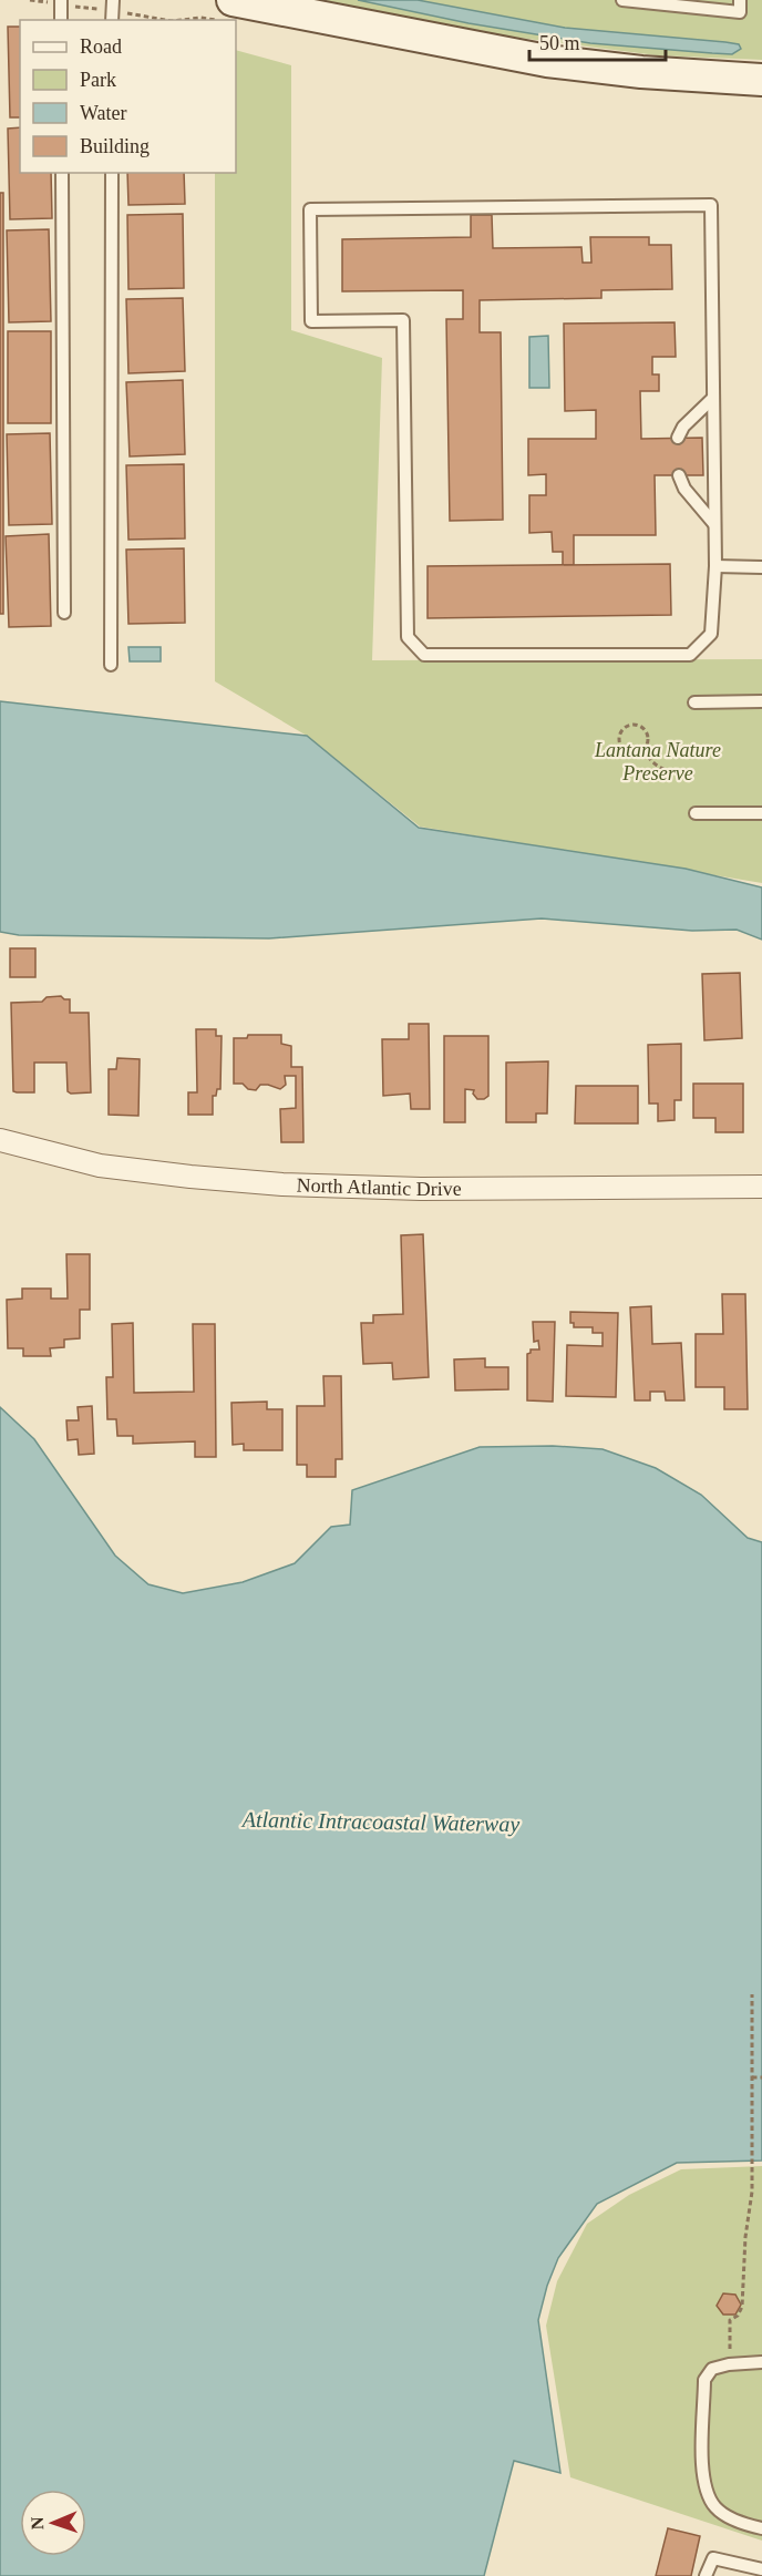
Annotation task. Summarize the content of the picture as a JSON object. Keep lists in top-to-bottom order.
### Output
{
  "streets": {
    "street": ["North Atlantic Drive"]
  },
  "water": ["Atlantic Intracoastal Waterway"],
  "parks": ["Lantana Nature Preserve"],
  "legend": [
    "Road",
    "Park",
    "Water",
    "Building"
  ],
  "scale_bar": "50 m",
  "north": "left"
}
